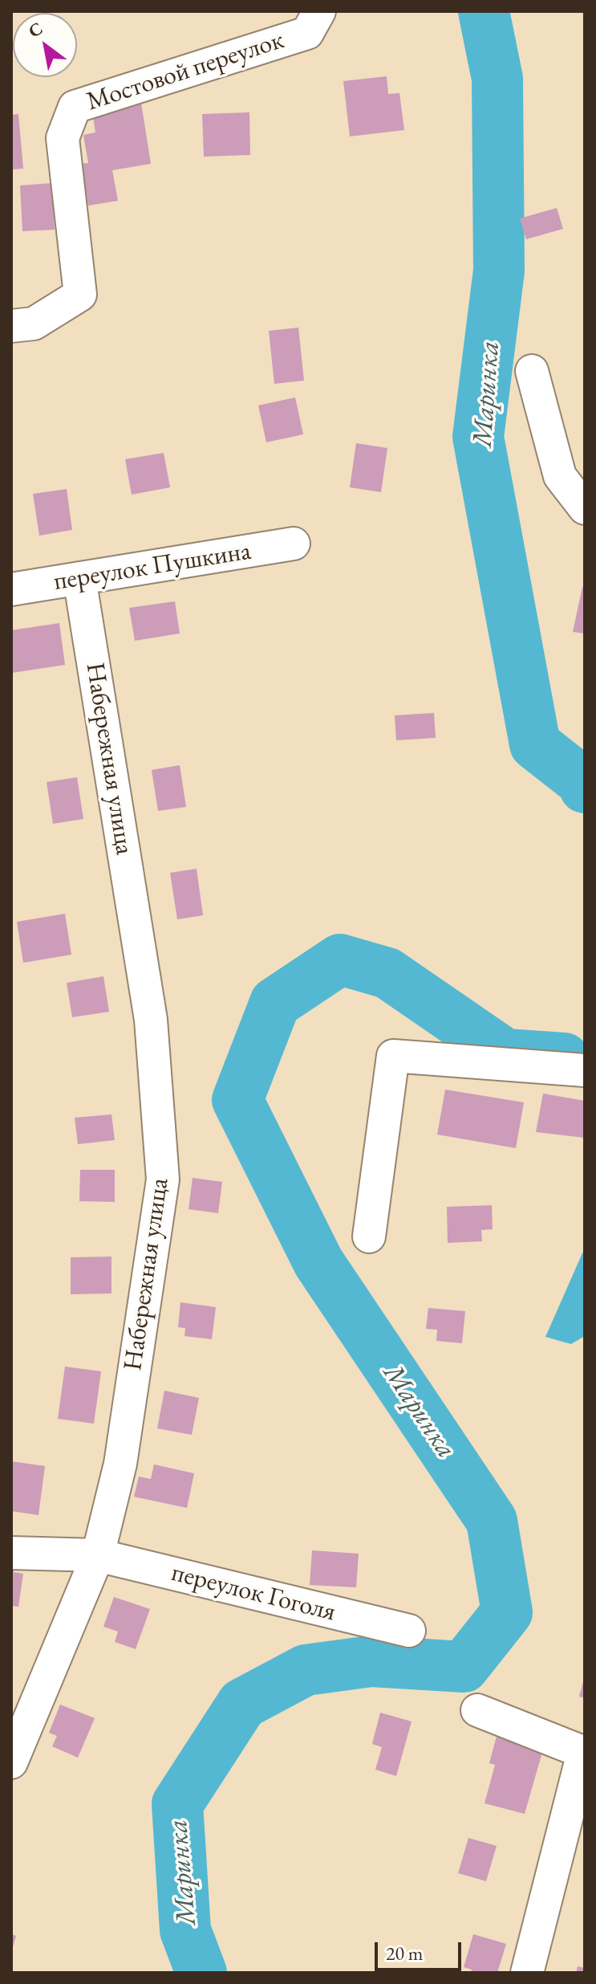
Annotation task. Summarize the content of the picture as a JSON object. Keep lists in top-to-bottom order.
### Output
{
  "streets": {
    "street": [
      "Мостовой переулок",
      "переулок Пушкина",
      "Набережная улица",
      "переулок Гоголя"
    ]
  },
  "crossings": [
    ["переулок Пушкина", "Набережная улица"],
    ["Набережная улица", "переулок Гоголя"]
  ],
  "water": ["Маринка"],
  "scale_bar": "20 m",
  "north": "top left"
}
